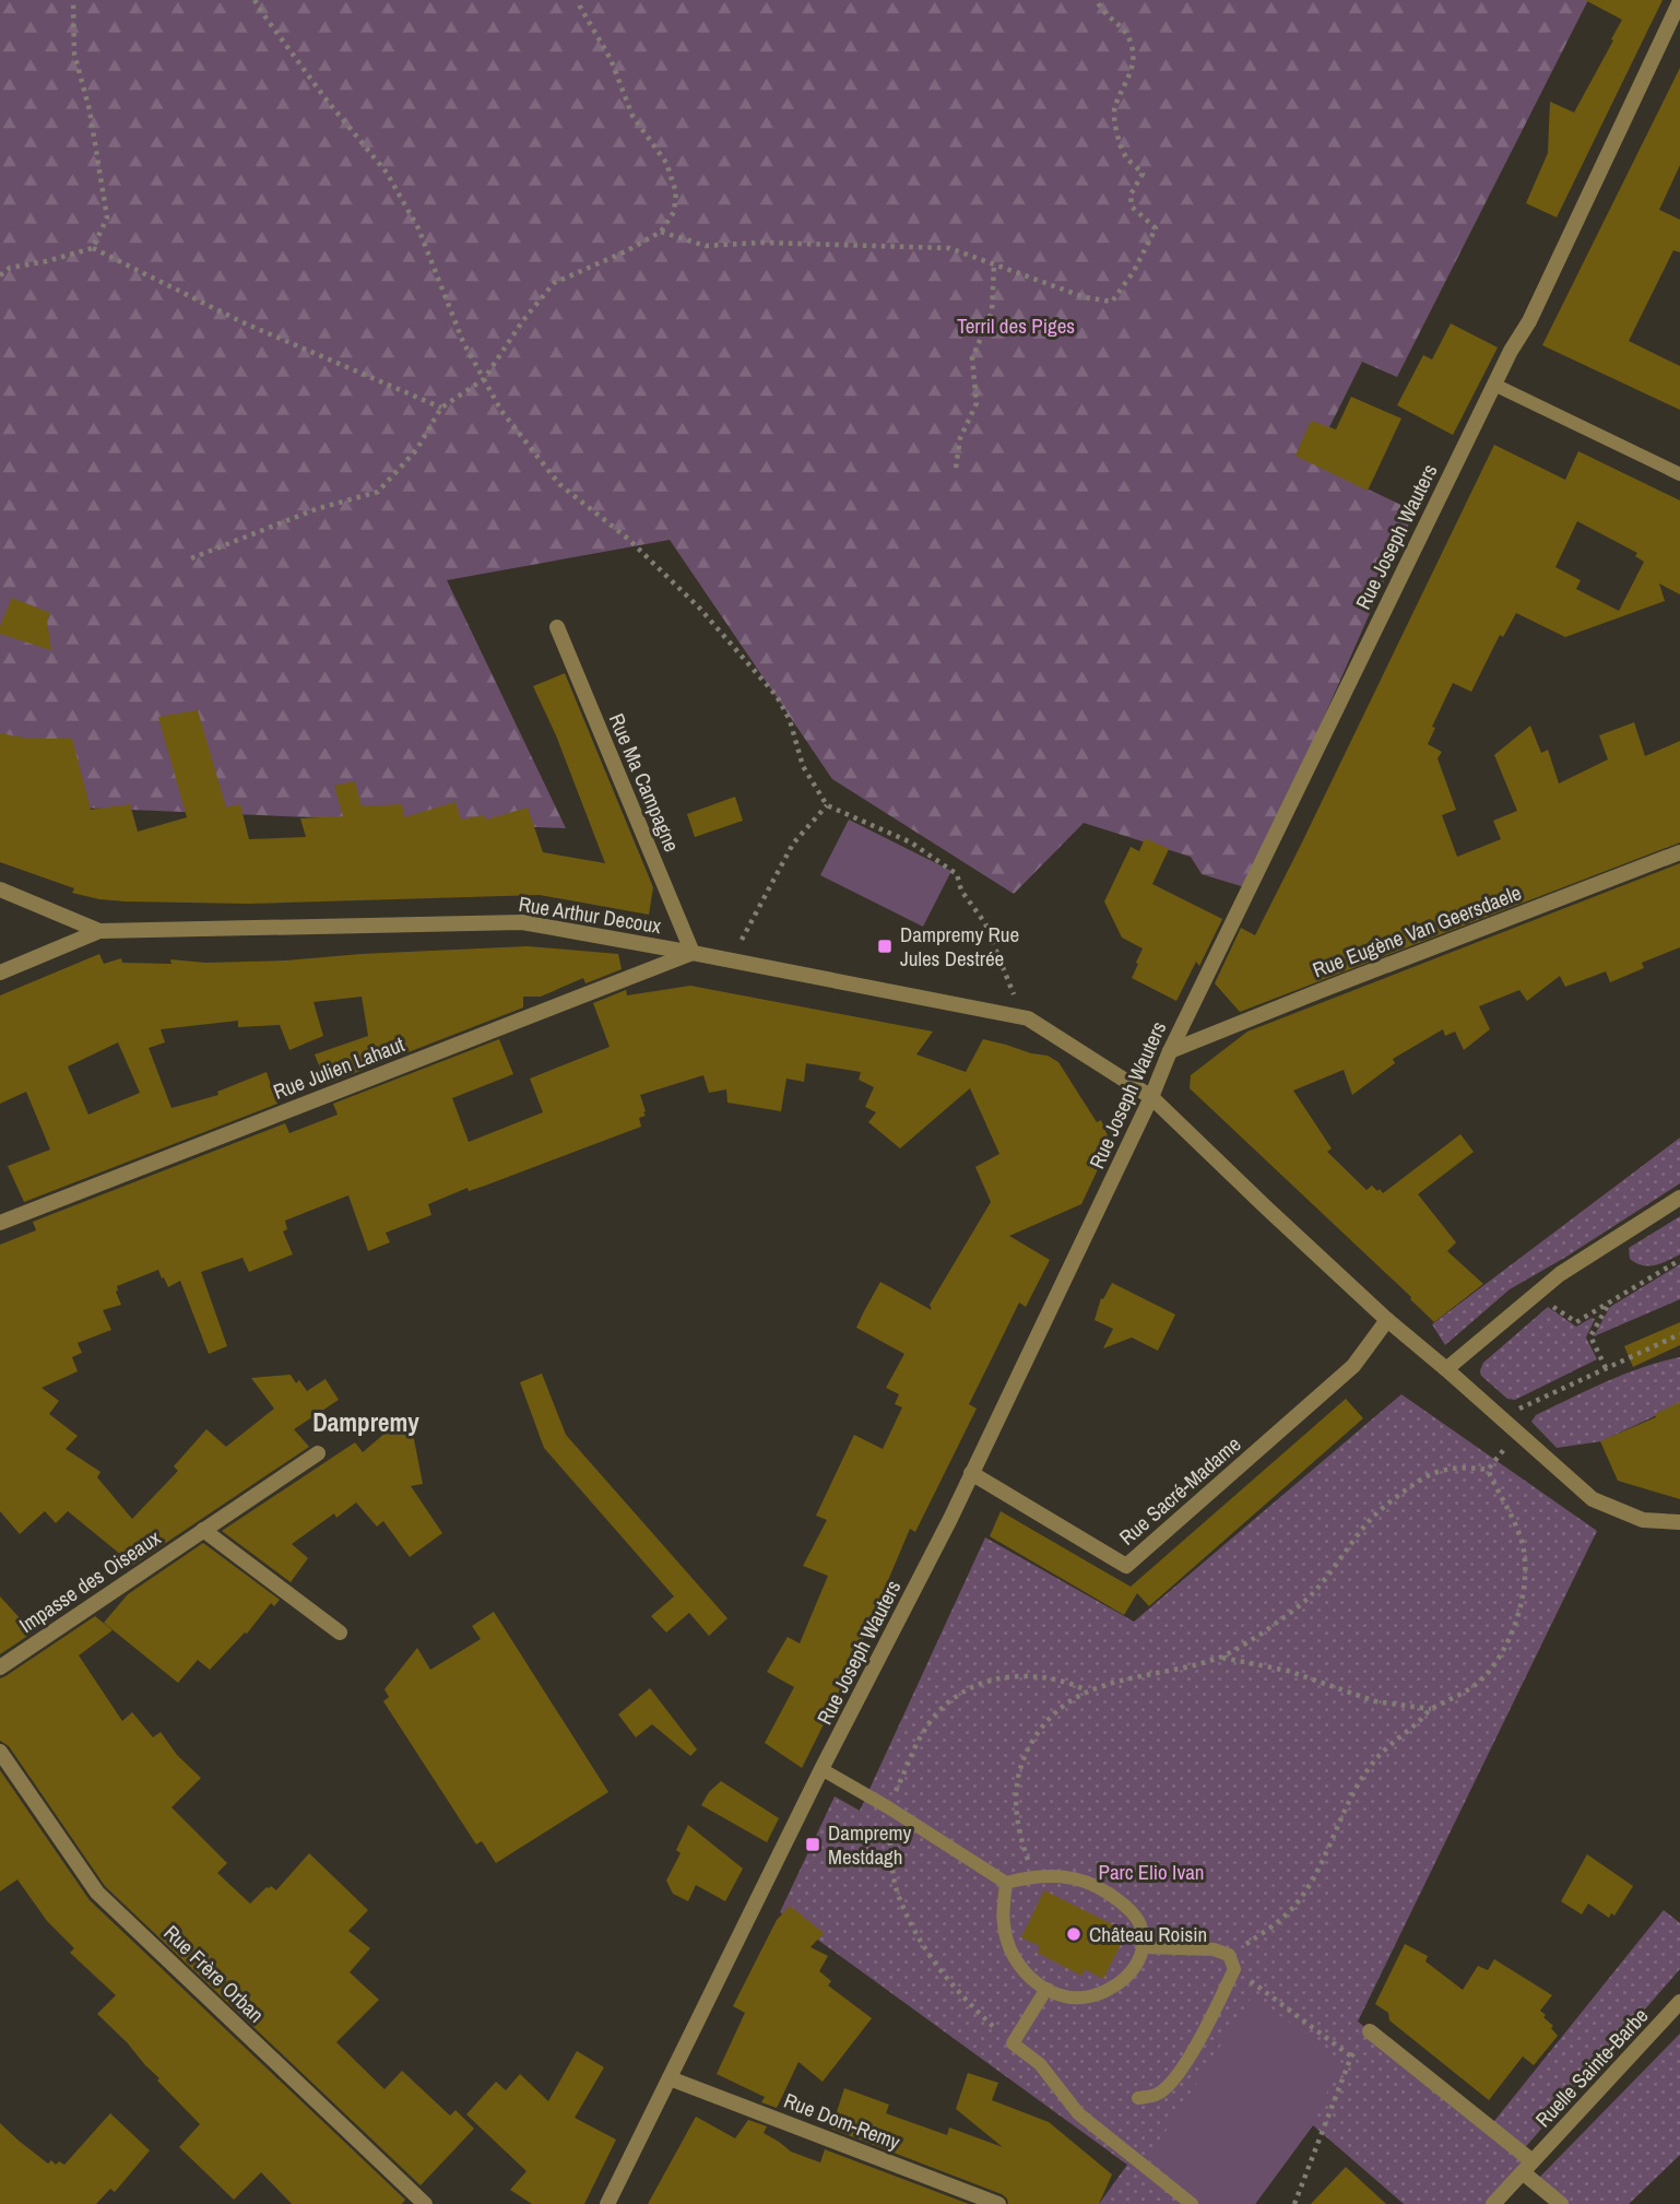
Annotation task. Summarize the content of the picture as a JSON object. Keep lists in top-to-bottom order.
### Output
{
  "streets": {
    "street": [
      "Rue Joseph Wauters",
      "Rue Ma Campagne",
      "Rue Arthur Decoux",
      "Rue Eugène Van Geersdaele",
      "Rue Julien Lahaut",
      "Rue Sacré-Madame",
      "Impasse des Oiseaux",
      "Rue Frère Orban",
      "Ruelle Sainte-Barbe",
      "Rue Dom-Remy"
    ]
  },
  "crossings": [
    ["Rue Joseph Wauters", "Rue Arthur Decoux"],
    ["Rue Joseph Wauters", "Rue Eugène Van Geersdaele"],
    ["Rue Joseph Wauters", "Rue Sacré-Madame"],
    ["Rue Joseph Wauters", "Rue Dom-Remy"],
    ["Rue Ma Campagne", "Rue Arthur Decoux"],
    ["Rue Ma Campagne", "Rue Julien Lahaut"],
    ["Rue Arthur Decoux", "Rue Julien Lahaut"]
  ],
  "districts": ["Dampremy"],
  "parks": ["Terril des Piges", "Parc Elio Ivan"],
  "places": {
    "transit": ["Dampremy Rue Jules Destrée", "Dampremy Mestdagh"],
    "other": ["Château Roisin"]
  }
}
